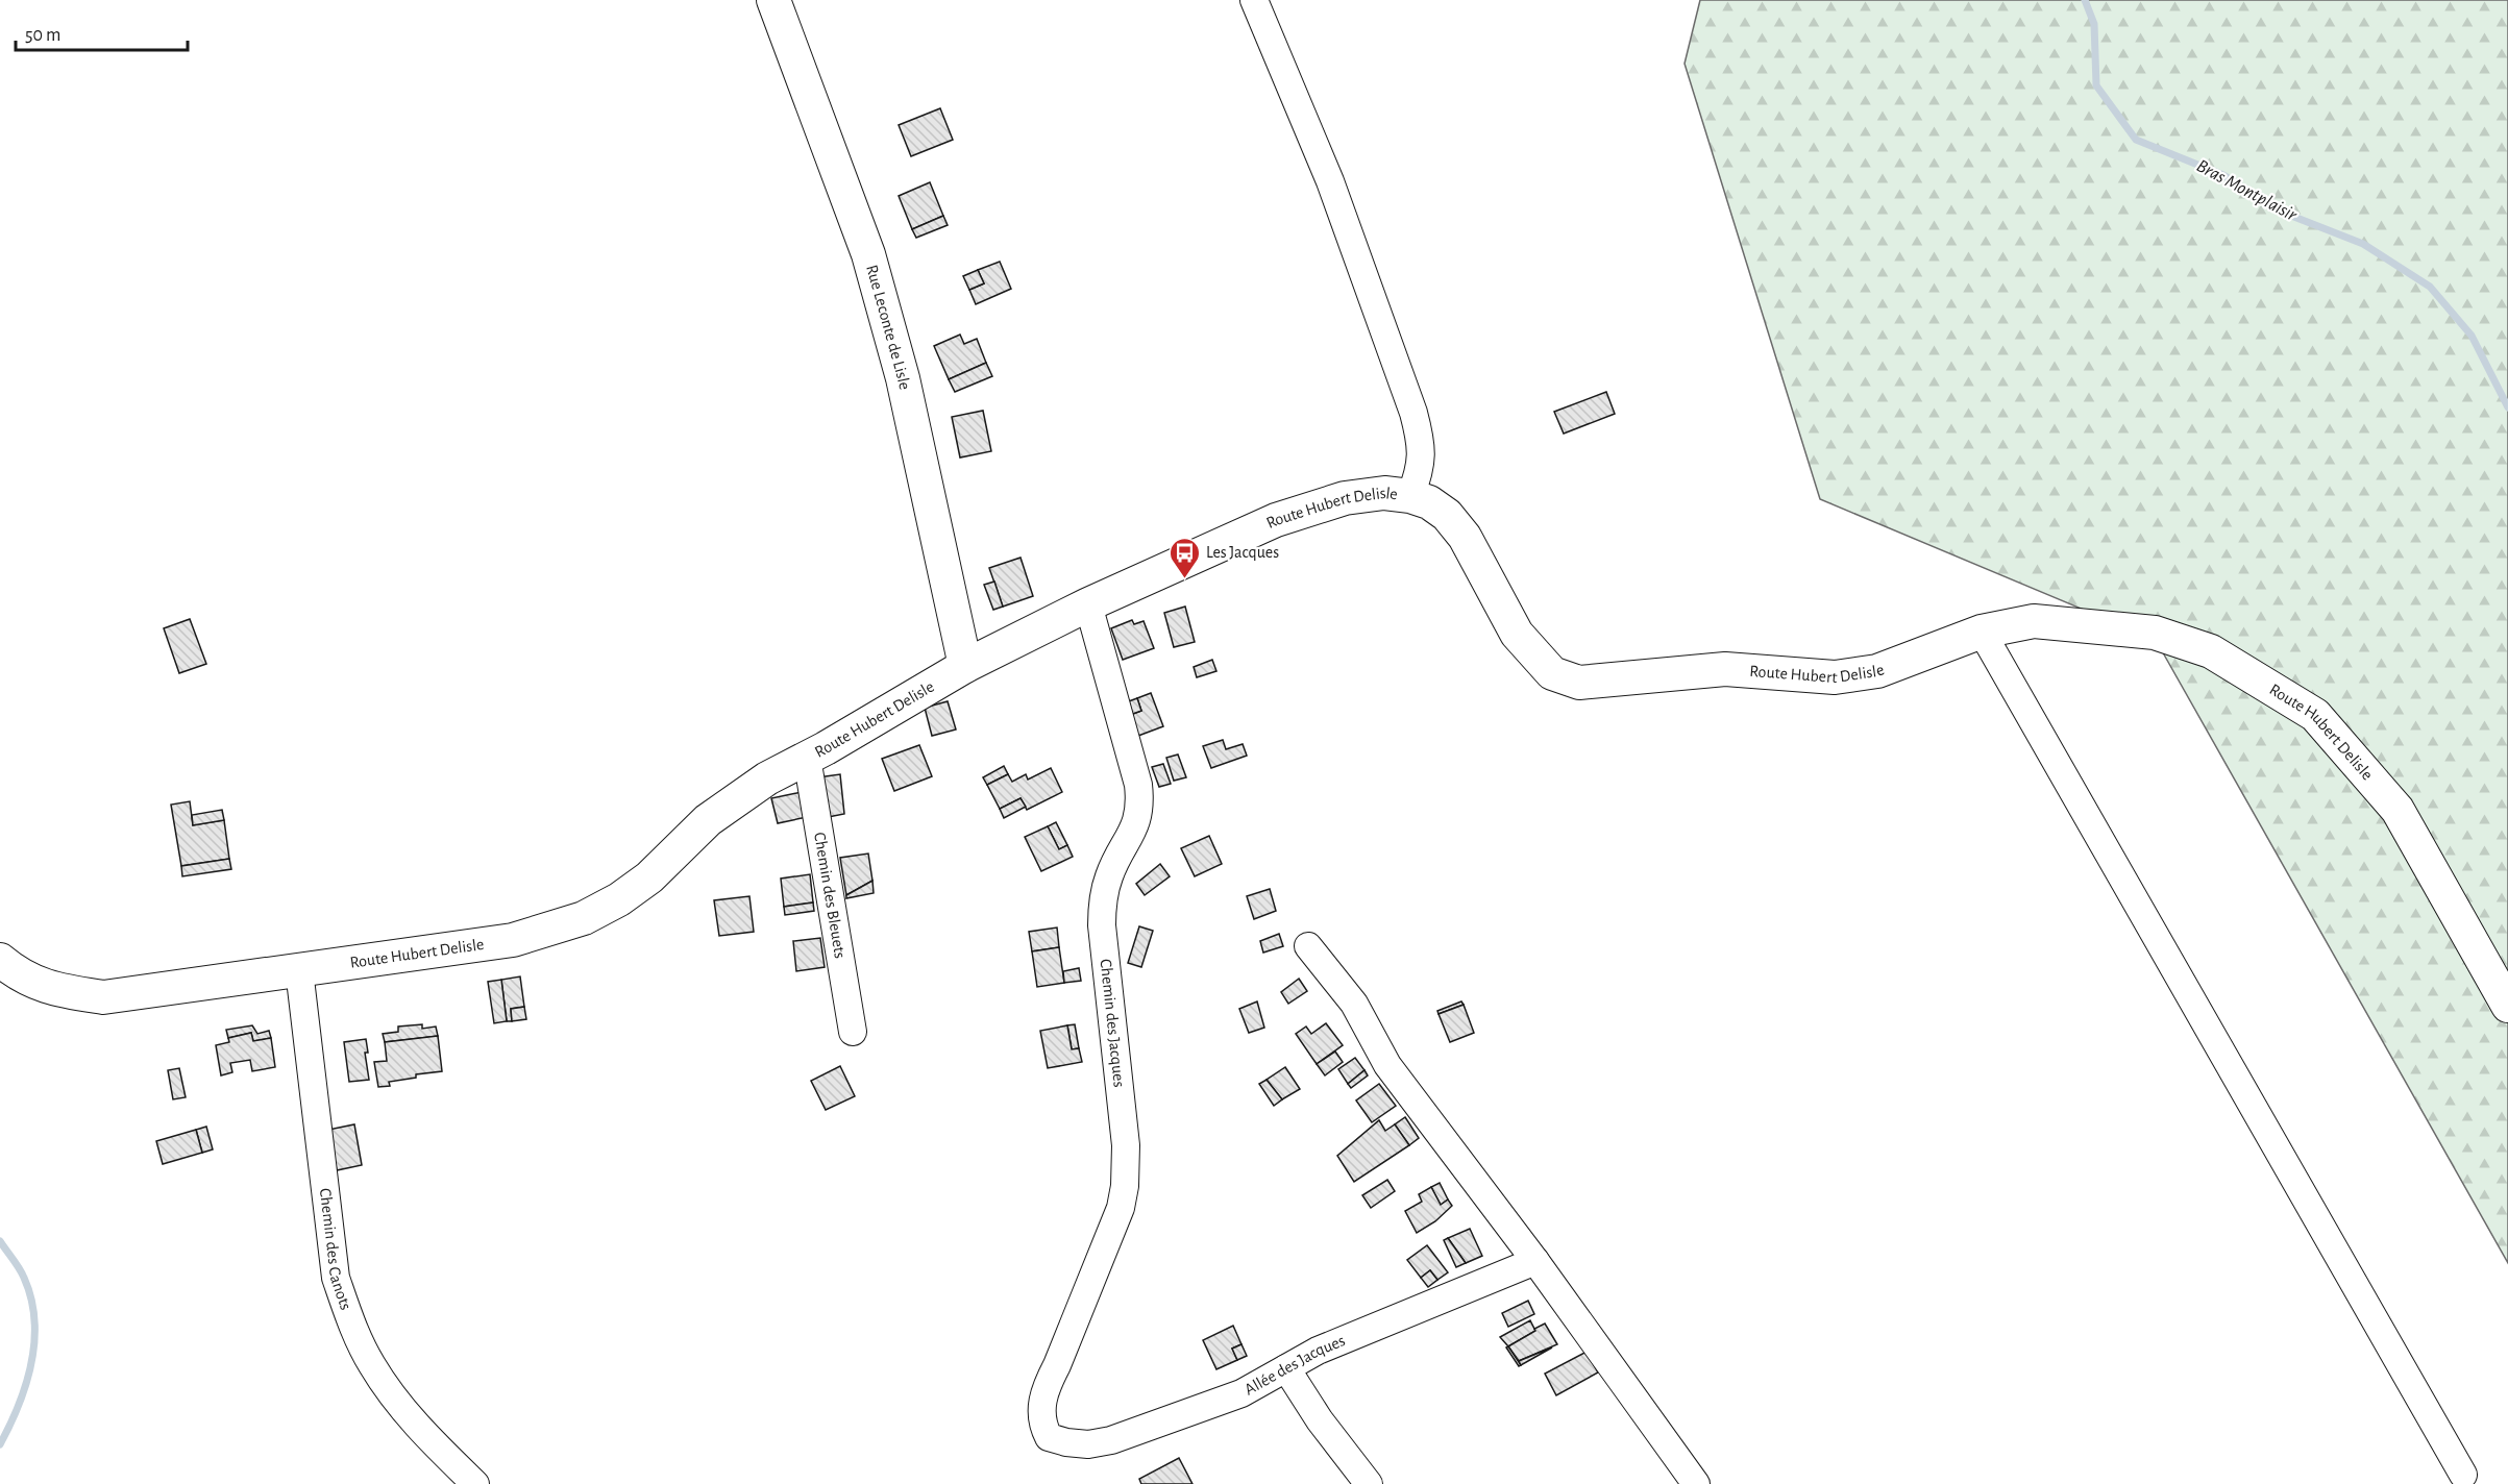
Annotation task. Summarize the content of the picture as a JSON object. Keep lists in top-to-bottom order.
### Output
{
  "streets": {
    "main road": ["Rue Leconte de Lisle", "Route Hubert Delisle"],
    "street": [
      "Chemin des Bleuets",
      "Chemin des Jacques",
      "Chemin des Canots",
      "Allée des Jacques"
    ]
  },
  "crossings": [
    ["Rue Leconte de Lisle", "Route Hubert Delisle"],
    ["Route Hubert Delisle", "Chemin des Bleuets"],
    ["Route Hubert Delisle", "Chemin des Jacques"],
    ["Route Hubert Delisle", "Chemin des Canots"],
    ["Chemin des Jacques", "Allée des Jacques"]
  ],
  "water": ["Bras Montplaisir"],
  "places": {
    "bus stop": ["Les Jacques"]
  },
  "scale_bar": "50 m"
}
